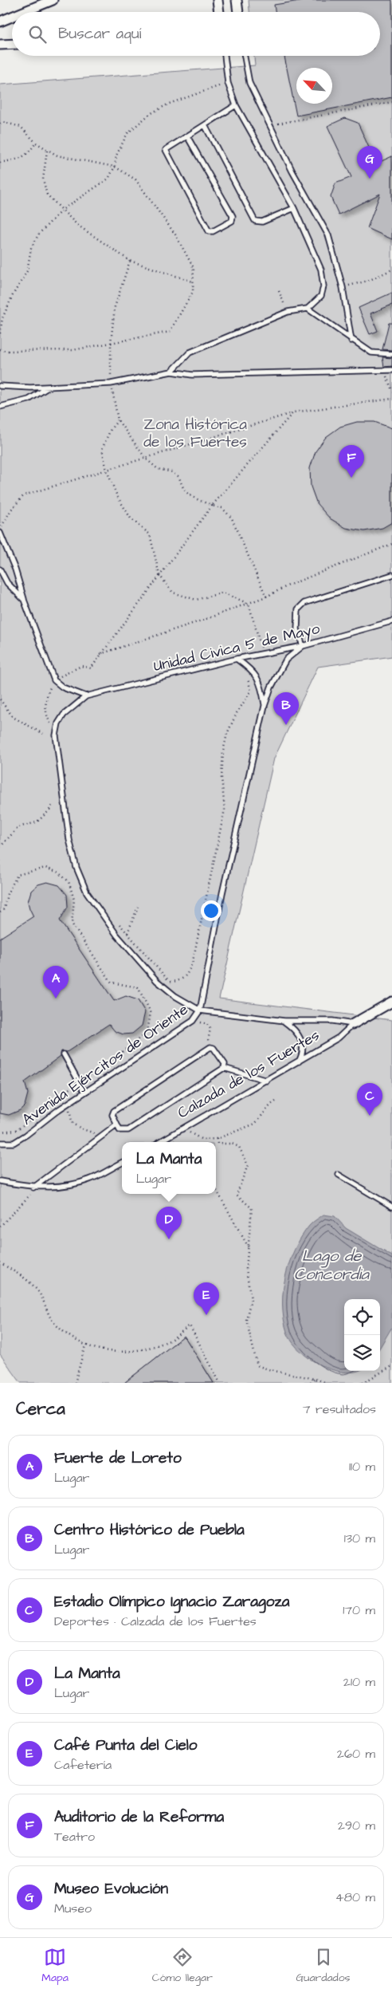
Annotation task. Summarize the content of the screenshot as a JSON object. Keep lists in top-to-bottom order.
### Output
{
  "streets": {
    "street": ["Calzada de los Fuertes"],
    "lane": ["Unidad Civica 5 de Mayo", "Avenida Ejércitos de Oriente"]
  },
  "crossings": [
    ["Unidad Civica 5 de Mayo", "Avenida Ejércitos de Oriente"],
    ["Avenida Ejércitos de Oriente", "Calzada de los Fuertes"]
  ],
  "water": ["Lago de Concordia"],
  "parks": ["Zona Histórica de los Fuertes"],
  "north": "top left",
  "page": {
    "search": "Buscar aquí",
    "pins": [
      "G",
      "F",
      "B",
      "A",
      "C",
      "D",
      "E"
    ],
    "popup": ["La Manta", "Lugar"],
    "heading": ["Cerca", "7 resultados"],
    "list": [
      {
        "mark": "A",
        "name": "Fuerte de Loreto",
        "note": "Lugar",
        "value": "110 m"
      },
      {
        "mark": "B",
        "name": "Centro Histórico de Puebla",
        "note": "Lugar",
        "value": "130 m"
      },
      {
        "mark": "C",
        "name": "Estadio Olímpico Ignacio Zaragoza",
        "note": "Deportes · Calzada de los Fuertes",
        "value": "170 m"
      },
      {
        "mark": "D",
        "name": "La Manta",
        "note": "Lugar",
        "value": "210 m"
      },
      {
        "mark": "E",
        "name": "Café Punta del Cielo",
        "note": "Cafetería",
        "value": "260 m"
      },
      {
        "mark": "F",
        "name": "Auditorio de la Reforma",
        "note": "Teatro",
        "value": "290 m"
      },
      {
        "mark": "G",
        "name": "Museo Evolución",
        "note": "Museo",
        "value": "480 m"
      }
    ],
    "nav": ["Mapa", "Cómo llegar", "Guardados"]
  }
}
